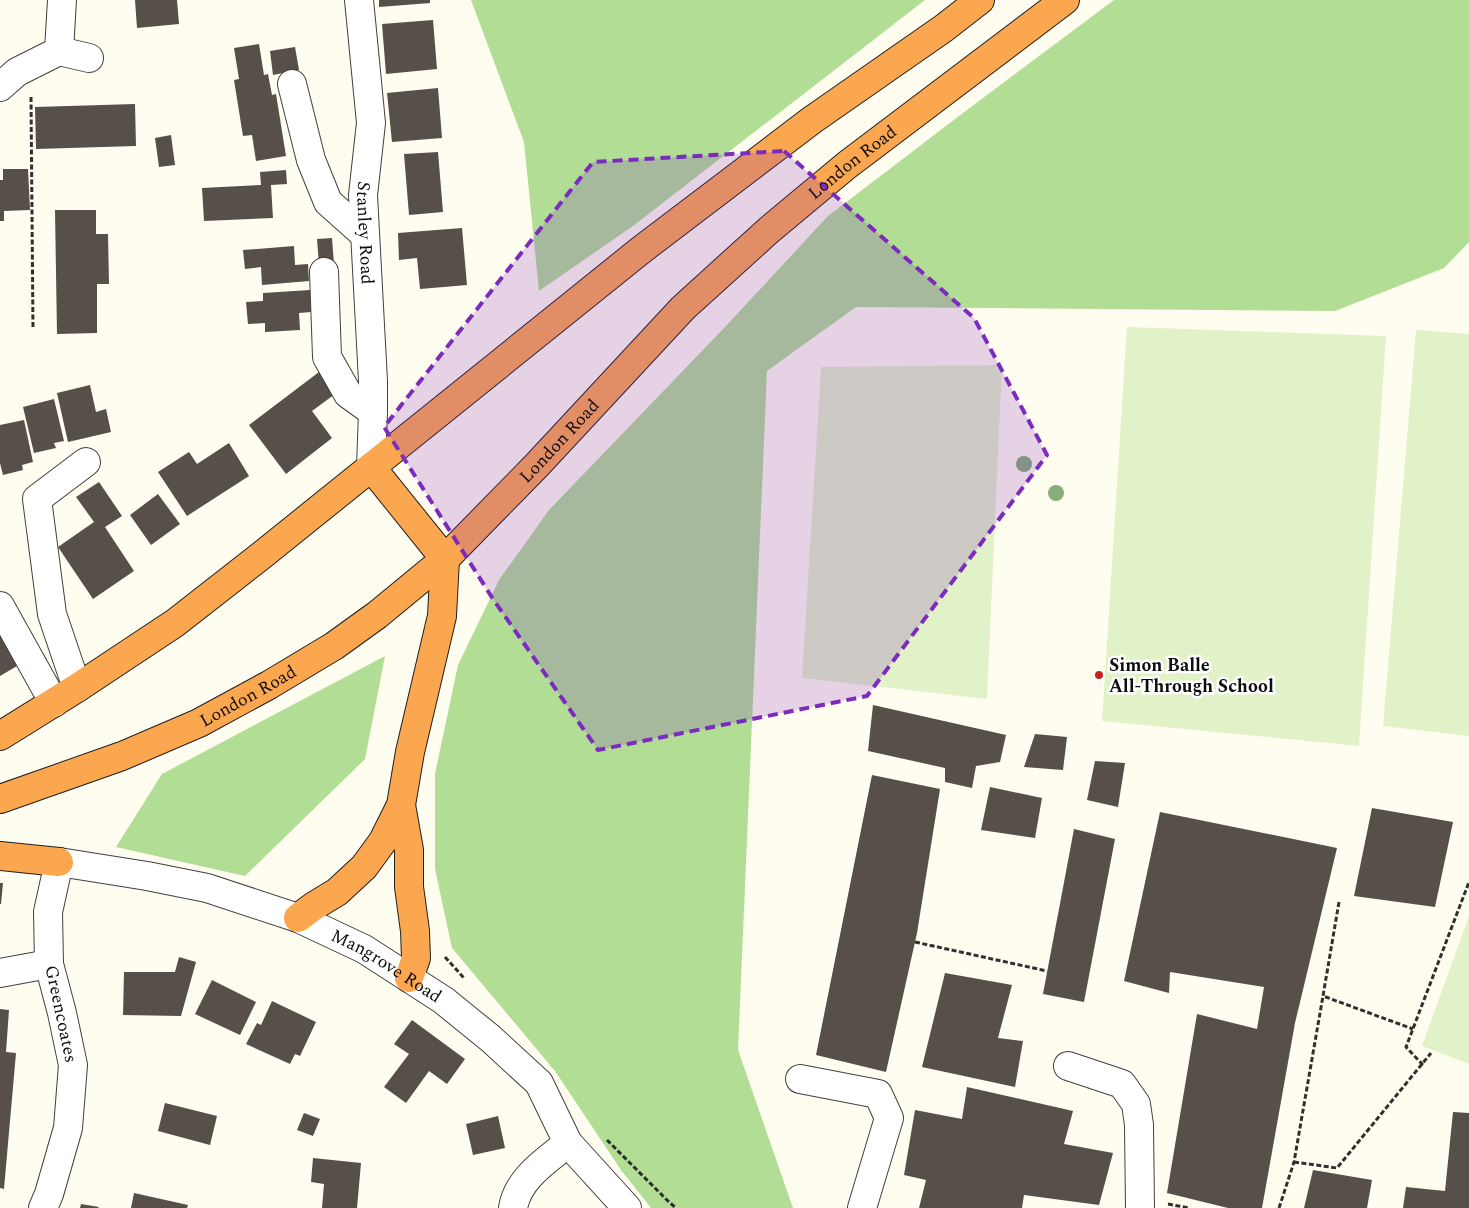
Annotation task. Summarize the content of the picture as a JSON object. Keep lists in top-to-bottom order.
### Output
{
  "streets": {
    "highway": ["London Road"],
    "street": ["Stanley Road", "Mangrove Road", "Greencoates"]
  },
  "crossings": [
    ["Mangrove Road", "Greencoates"]
  ],
  "places": ["Simon Balle All-Through School"]
}
